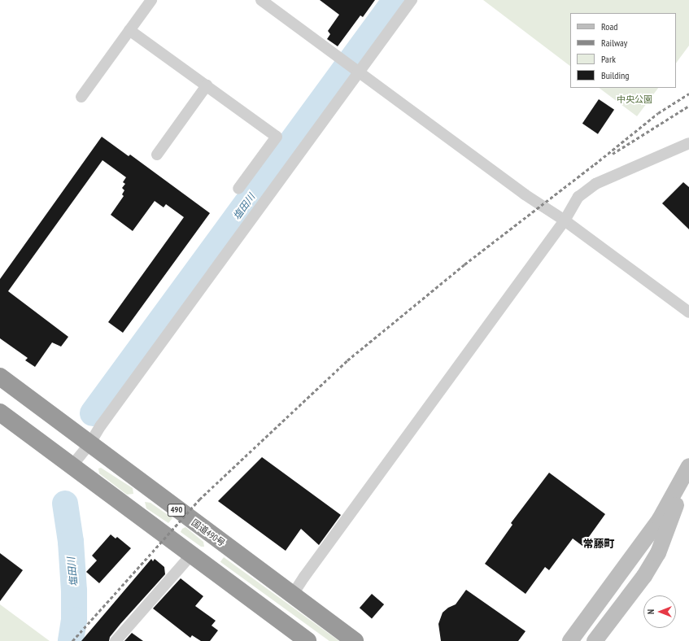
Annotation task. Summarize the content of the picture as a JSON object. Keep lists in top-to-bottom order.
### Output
{
  "streets": {
    "highway": ["490", "国道490号"]
  },
  "districts": ["常藤町"],
  "water": ["塩田川"],
  "parks": ["中央公園"],
  "legend": [
    "Road",
    "Railway",
    "Park",
    "Building"
  ],
  "north": "left"
}
